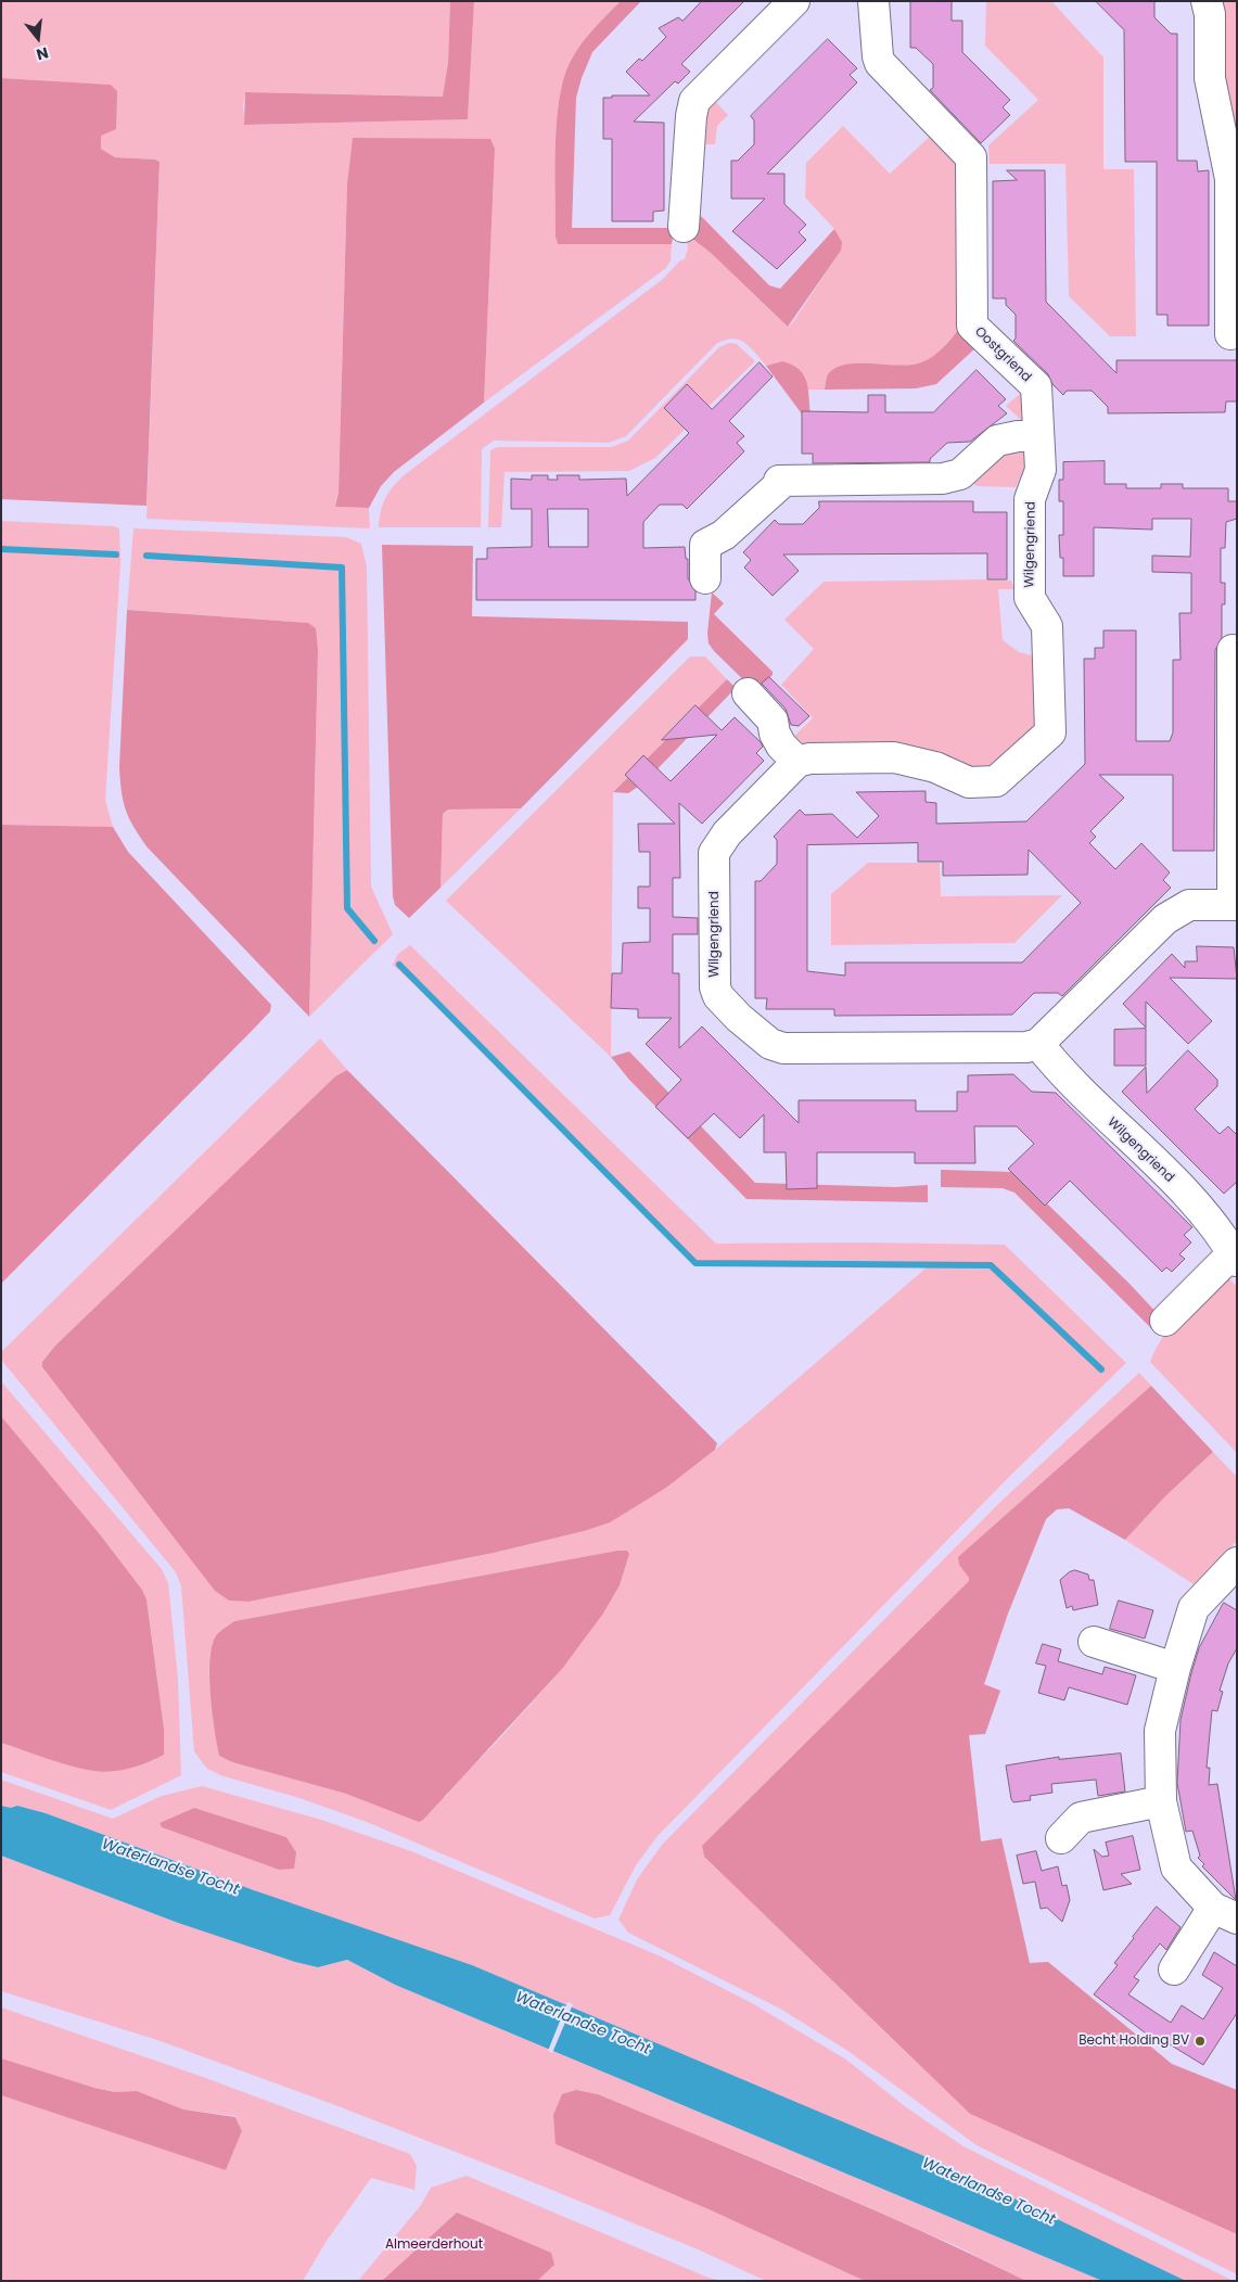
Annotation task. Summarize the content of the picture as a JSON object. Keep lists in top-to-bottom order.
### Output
{
  "streets": {
    "street": ["Oostgriend", "Wilgengriend"]
  },
  "crossings": [
    ["Oostgriend", "Wilgengriend"]
  ],
  "water": ["Waterlandse Tocht"],
  "parks": ["Almeerderhout"],
  "places": ["Becht Holding BV"],
  "north": "bottom"
}
